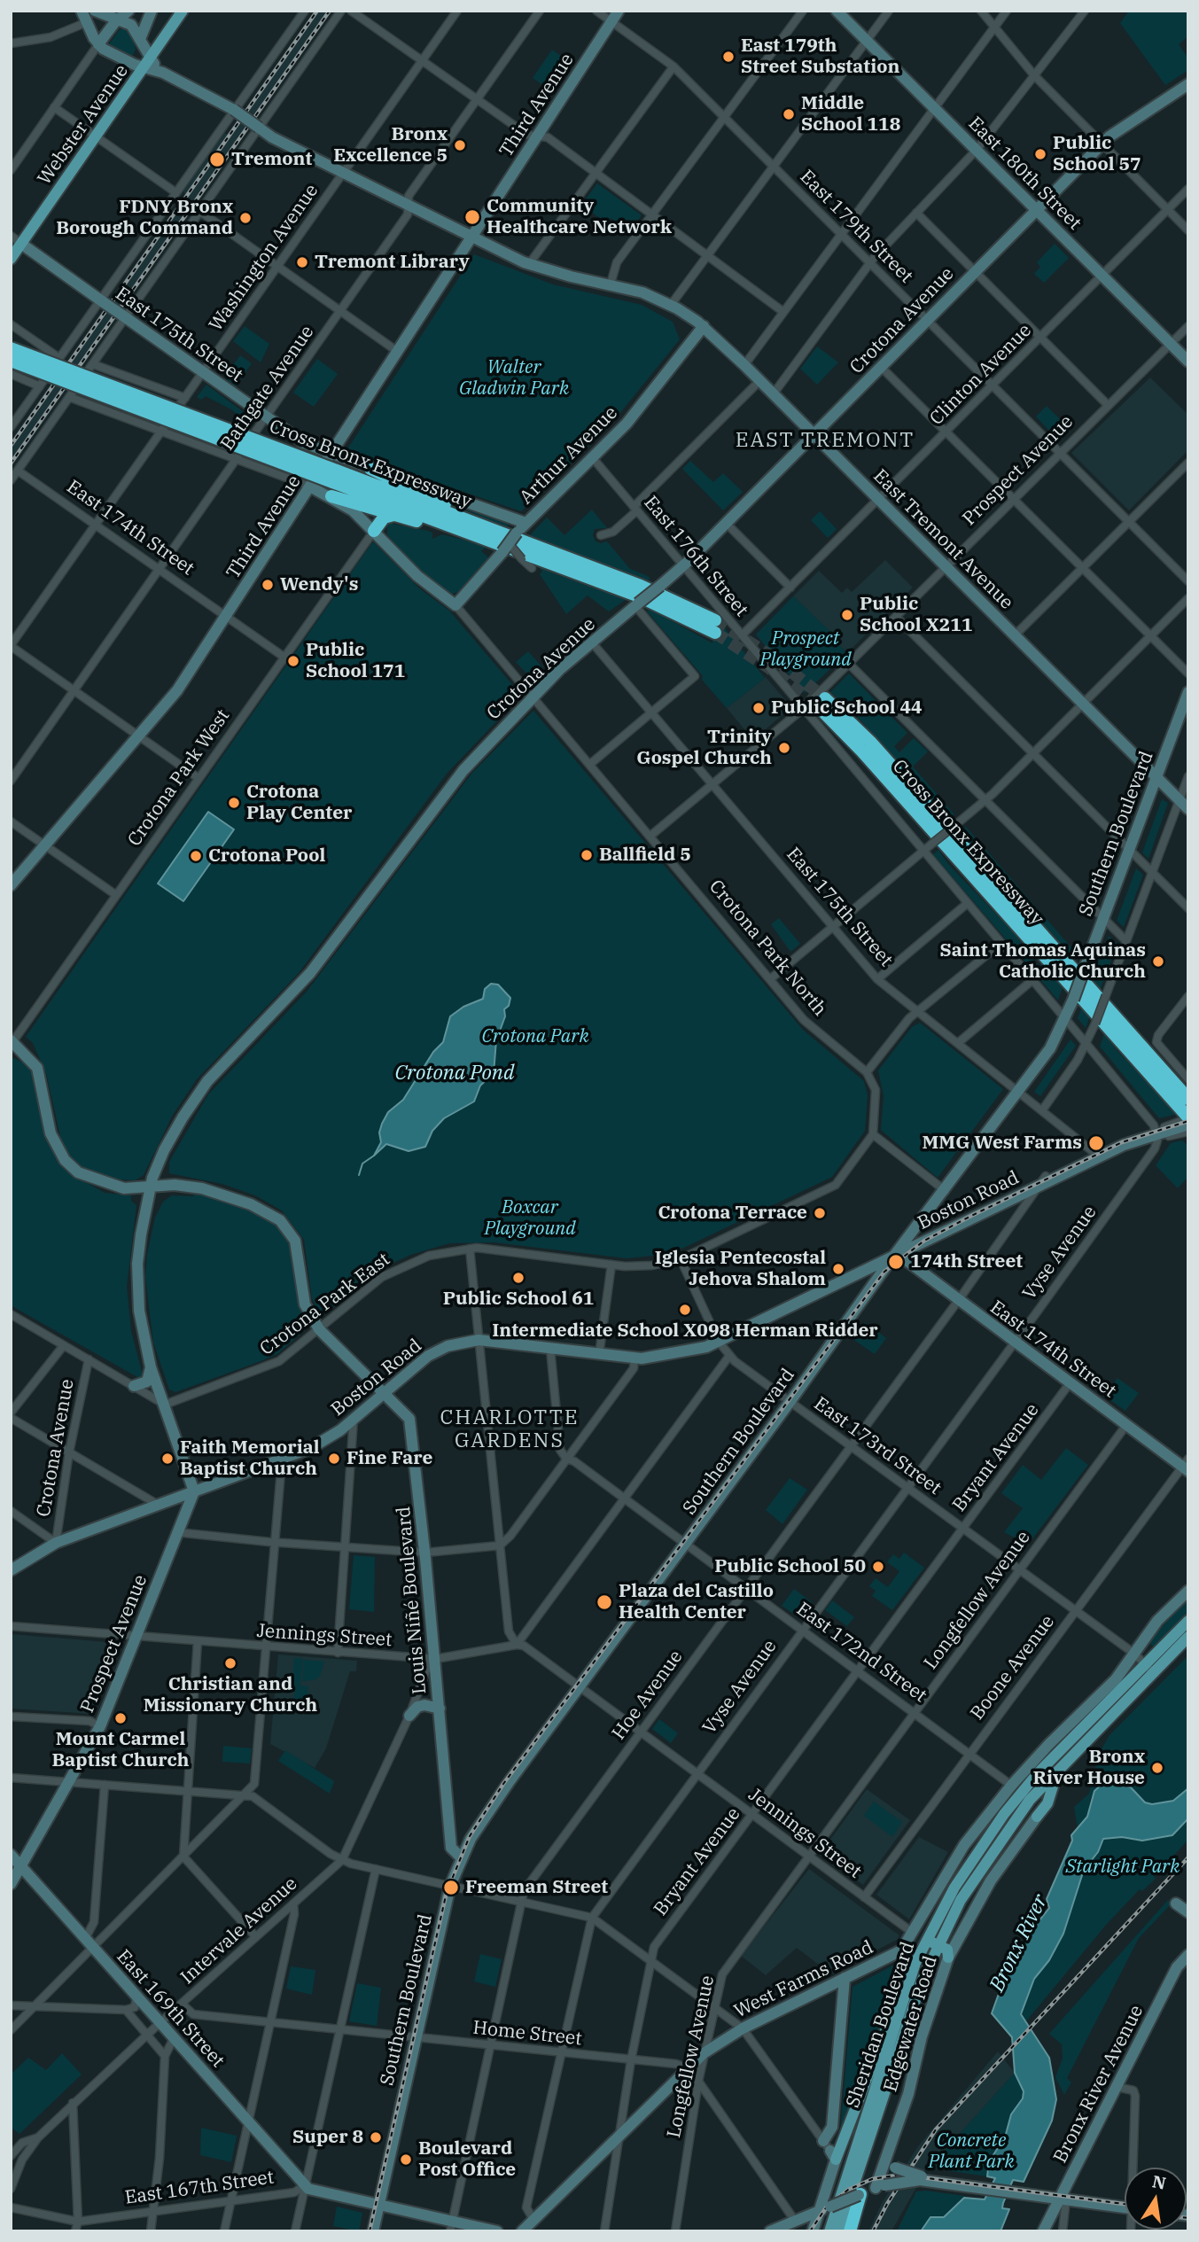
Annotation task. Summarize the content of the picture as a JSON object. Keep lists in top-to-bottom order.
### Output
{
  "streets": {
    "highway": ["Cross Bronx Expressway"],
    "main road": [
      "Third Avenue",
      "Webster Avenue",
      "East 180th Street",
      "Crotona Avenue",
      "East 175th Street",
      "Arthur Avenue",
      "Prospect Avenue",
      "East 174th Street",
      "East Tremont Avenue",
      "Southern Boulevard",
      "Crotona Park North",
      "Boston Road",
      "Louis Niñé Boulevard",
      "West Farms Road",
      "East 169th Street",
      "Edgewater Road",
      "Sheridan Boulevard",
      "Bronx River Avenue"
    ],
    "street": [
      "East 179th Street",
      "Washington Avenue",
      "Clinton Avenue",
      "Bathgate Avenue",
      "East 176th Street",
      "Crotona Park West",
      "Vyse Avenue",
      "Crotona Park East",
      "East 173rd Street",
      "Bryant Avenue",
      "Longfellow Avenue",
      "Jennings Street",
      "East 172nd Street",
      "Boone Avenue",
      "Hoe Avenue",
      "Intervale Avenue",
      "Home Street",
      "East 167th Street"
    ]
  },
  "crossings": [
    ["Third Avenue", "East 179th Street"],
    ["Third Avenue", "East 175th Street"],
    ["Third Avenue", "East 174th Street"],
    ["Third Avenue", "East Tremont Avenue"],
    ["Third Avenue", "Crotona Park North"],
    ["Webster Avenue", "East 175th Street"],
    ["Webster Avenue", "East Tremont Avenue"],
    ["East 180th Street", "Crotona Avenue"],
    ["East 180th Street", "Clinton Avenue"],
    ["East 180th Street", "Prospect Avenue"],
    ["East 179th Street", "Crotona Avenue"],
    ["East 179th Street", "Clinton Avenue"],
    ["East 179th Street", "Prospect Avenue"],
    ["Washington Avenue", "East 175th Street"],
    ["Washington Avenue", "East 174th Street"],
    ["Washington Avenue", "East Tremont Avenue"],
    ["Crotona Avenue", "East 175th Street"],
    ["Crotona Avenue", "East Tremont Avenue"],
    ["Crotona Avenue", "East 176th Street"],
    ["Crotona Avenue", "Crotona Park North"],
    ["Crotona Avenue", "Boston Road"],
    ["Crotona Avenue", "Crotona Park East"],
    ["Crotona Avenue", "Louis Niñé Boulevard"],
    ["East 175th Street", "Bathgate Avenue"],
    ["East 175th Street", "Prospect Avenue"],
    ["East 175th Street", "Southern Boulevard"],
    ["East 175th Street", "Boston Road"],
    ["Clinton Avenue", "East Tremont Avenue"],
    ["Clinton Avenue", "East 176th Street"],
    ["Bathgate Avenue", "East 174th Street"],
    ["Bathgate Avenue", "East Tremont Avenue"],
    ["Arthur Avenue", "East Tremont Avenue"],
    ["Arthur Avenue", "East 176th Street"],
    ["Arthur Avenue", "Crotona Park North"],
    ["Cross Bronx Expressway", "Boston Road"],
    ["Prospect Avenue", "East Tremont Avenue"],
    ["Prospect Avenue", "East 176th Street"],
    ["Prospect Avenue", "Crotona Park North"],
    ["Prospect Avenue", "Boston Road"],
    ["Prospect Avenue", "Jennings Street"],
    ["Prospect Avenue", "East 169th Street"],
    ["East 174th Street", "Crotona Park West"],
    ["East 174th Street", "Southern Boulevard"],
    ["East 174th Street", "Boston Road"],
    ["East 174th Street", "Vyse Avenue"],
    ["East 174th Street", "Bryant Avenue"],
    ["East 174th Street", "Longfellow Avenue"],
    ["East 174th Street", "Boone Avenue"],
    ["East 174th Street", "Hoe Avenue"],
    ["East Tremont Avenue", "Southern Boulevard"],
    ["East 176th Street", "Southern Boulevard"],
    ["East 176th Street", "Boston Road"],
    ["East 176th Street", "Vyse Avenue"],
    ["Crotona Park West", "Crotona Park North"],
    ["Crotona Park West", "Louis Niñé Boulevard"],
    ["Southern Boulevard", "Boston Road"],
    ["Southern Boulevard", "East 173rd Street"],
    ["Southern Boulevard", "Louis Niñé Boulevard"],
    ["Southern Boulevard", "Jennings Street"],
    ["Southern Boulevard", "East 172nd Street"],
    ["Southern Boulevard", "Home Street"],
    ["Boston Road", "Vyse Avenue"],
    ["Boston Road", "East 173rd Street"],
    ["Boston Road", "Louis Niñé Boulevard"],
    ["Boston Road", "Hoe Avenue"],
    ["Vyse Avenue", "East 173rd Street"],
    ["Vyse Avenue", "Jennings Street"],
    ["Vyse Avenue", "East 172nd Street"],
    ["Vyse Avenue", "West Farms Road"],
    ["Vyse Avenue", "Home Street"],
    ["Crotona Park East", "East 173rd Street"],
    ["Crotona Park East", "Louis Niñé Boulevard"],
    ["East 173rd Street", "Bryant Avenue"],
    ["East 173rd Street", "Longfellow Avenue"],
    ["East 173rd Street", "Boone Avenue"],
    ["East 173rd Street", "Hoe Avenue"],
    ["East 173rd Street", "West Farms Road"],
    ["East 173rd Street", "Sheridan Boulevard"],
    ["Bryant Avenue", "Jennings Street"],
    ["Bryant Avenue", "East 172nd Street"],
    ["Bryant Avenue", "West Farms Road"],
    ["Bryant Avenue", "Home Street"],
    ["Louis Niñé Boulevard", "Jennings Street"],
    ["Louis Niñé Boulevard", "Intervale Avenue"],
    ["Longfellow Avenue", "Jennings Street"],
    ["Longfellow Avenue", "East 172nd Street"],
    ["Longfellow Avenue", "West Farms Road"],
    ["Jennings Street", "Boone Avenue"],
    ["Jennings Street", "Hoe Avenue"],
    ["Jennings Street", "Intervale Avenue"],
    ["Jennings Street", "West Farms Road"],
    ["East 172nd Street", "Boone Avenue"],
    ["East 172nd Street", "Hoe Avenue"],
    ["East 172nd Street", "West Farms Road"],
    ["East 172nd Street", "Edgewater Road"],
    ["East 172nd Street", "Sheridan Boulevard"],
    ["Hoe Avenue", "Home Street"],
    ["Intervale Avenue", "East 169th Street"],
    ["Intervale Avenue", "Home Street"],
    ["West Farms Road", "Home Street"],
    ["East 169th Street", "East 167th Street"]
  ],
  "districts": ["EAST TREMONT", "CHARLOTTE GARDENS"],
  "water": ["Crotona Pond", "Bronx River"],
  "parks": [
    "Walter Gladwin Park",
    "Prospect Playground",
    "Crotona Park",
    "Boxcar Playground",
    "Starlight Park",
    "Concrete Plant Park"
  ],
  "places": [
    "East 179th Street Substation",
    "Middle School 118",
    "Bronx Excellence 5",
    "Public School 57",
    "Tremont",
    "Community Healthcare Network",
    "FDNY Bronx Borough Command",
    "Tremont Library",
    "Wendy's",
    "Public School X211",
    "Public School 171",
    "Public School 44",
    "Trinity Gospel Church",
    "Crotona Play Center",
    "Ballfield 5",
    "Crotona Pool",
    "Saint Thomas Aquinas Catholic Church",
    "MMG West Farms",
    "Crotona Terrace",
    "174th Street",
    "Iglesia Pentecostal Jehova Shalom",
    "Public School 61",
    "Intermediate School X098 Herman Ridder",
    "Faith Memorial Baptist Church",
    "Fine Fare",
    "Public School 50",
    "Plaza del Castillo Health Center",
    "Christian and Missionary Church",
    "Mount Carmel Baptist Church",
    "Bronx River House",
    "Freeman Street",
    "Super 8",
    "Boulevard Post Office"
  ],
  "north": "top"
}
